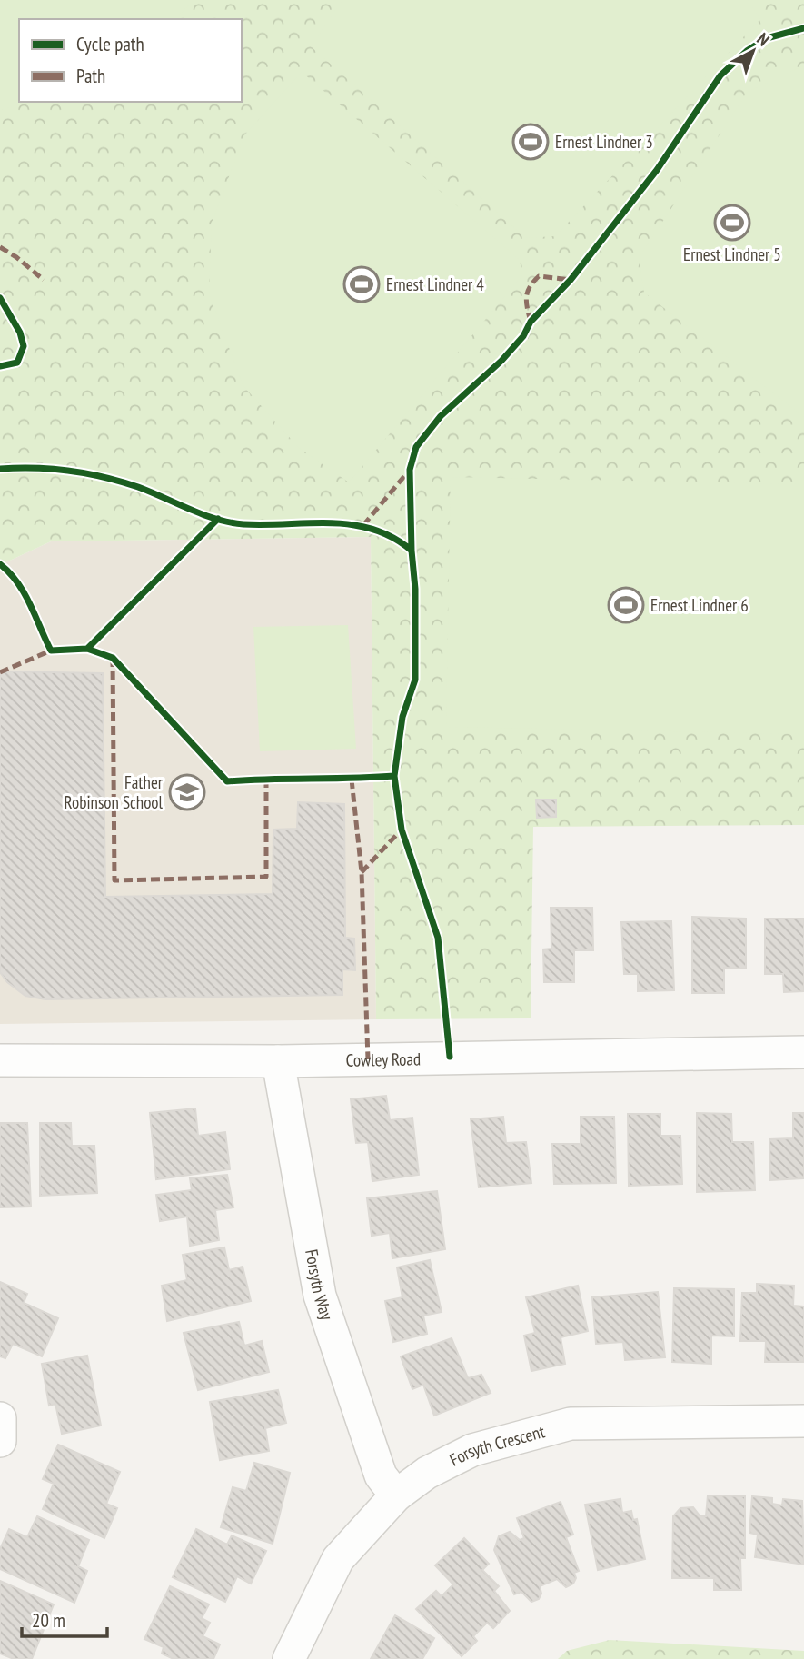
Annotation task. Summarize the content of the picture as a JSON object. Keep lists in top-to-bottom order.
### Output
{
  "streets": {
    "street": ["Cowley Road", "Forsyth Way", "Forsyth Crescent"]
  },
  "crossings": [
    ["Cowley Road", "Forsyth Way"],
    ["Forsyth Way", "Forsyth Crescent"]
  ],
  "places": {
    "sports": [
      "Ernest Lindner 3",
      "Ernest Lindner 5",
      "Ernest Lindner 4",
      "Ernest Lindner 6"
    ],
    "school or university": ["Father Robinson School"]
  },
  "legend": ["Cycle path", "Path"],
  "scale_bar": "20 m",
  "north": "top right"
}
